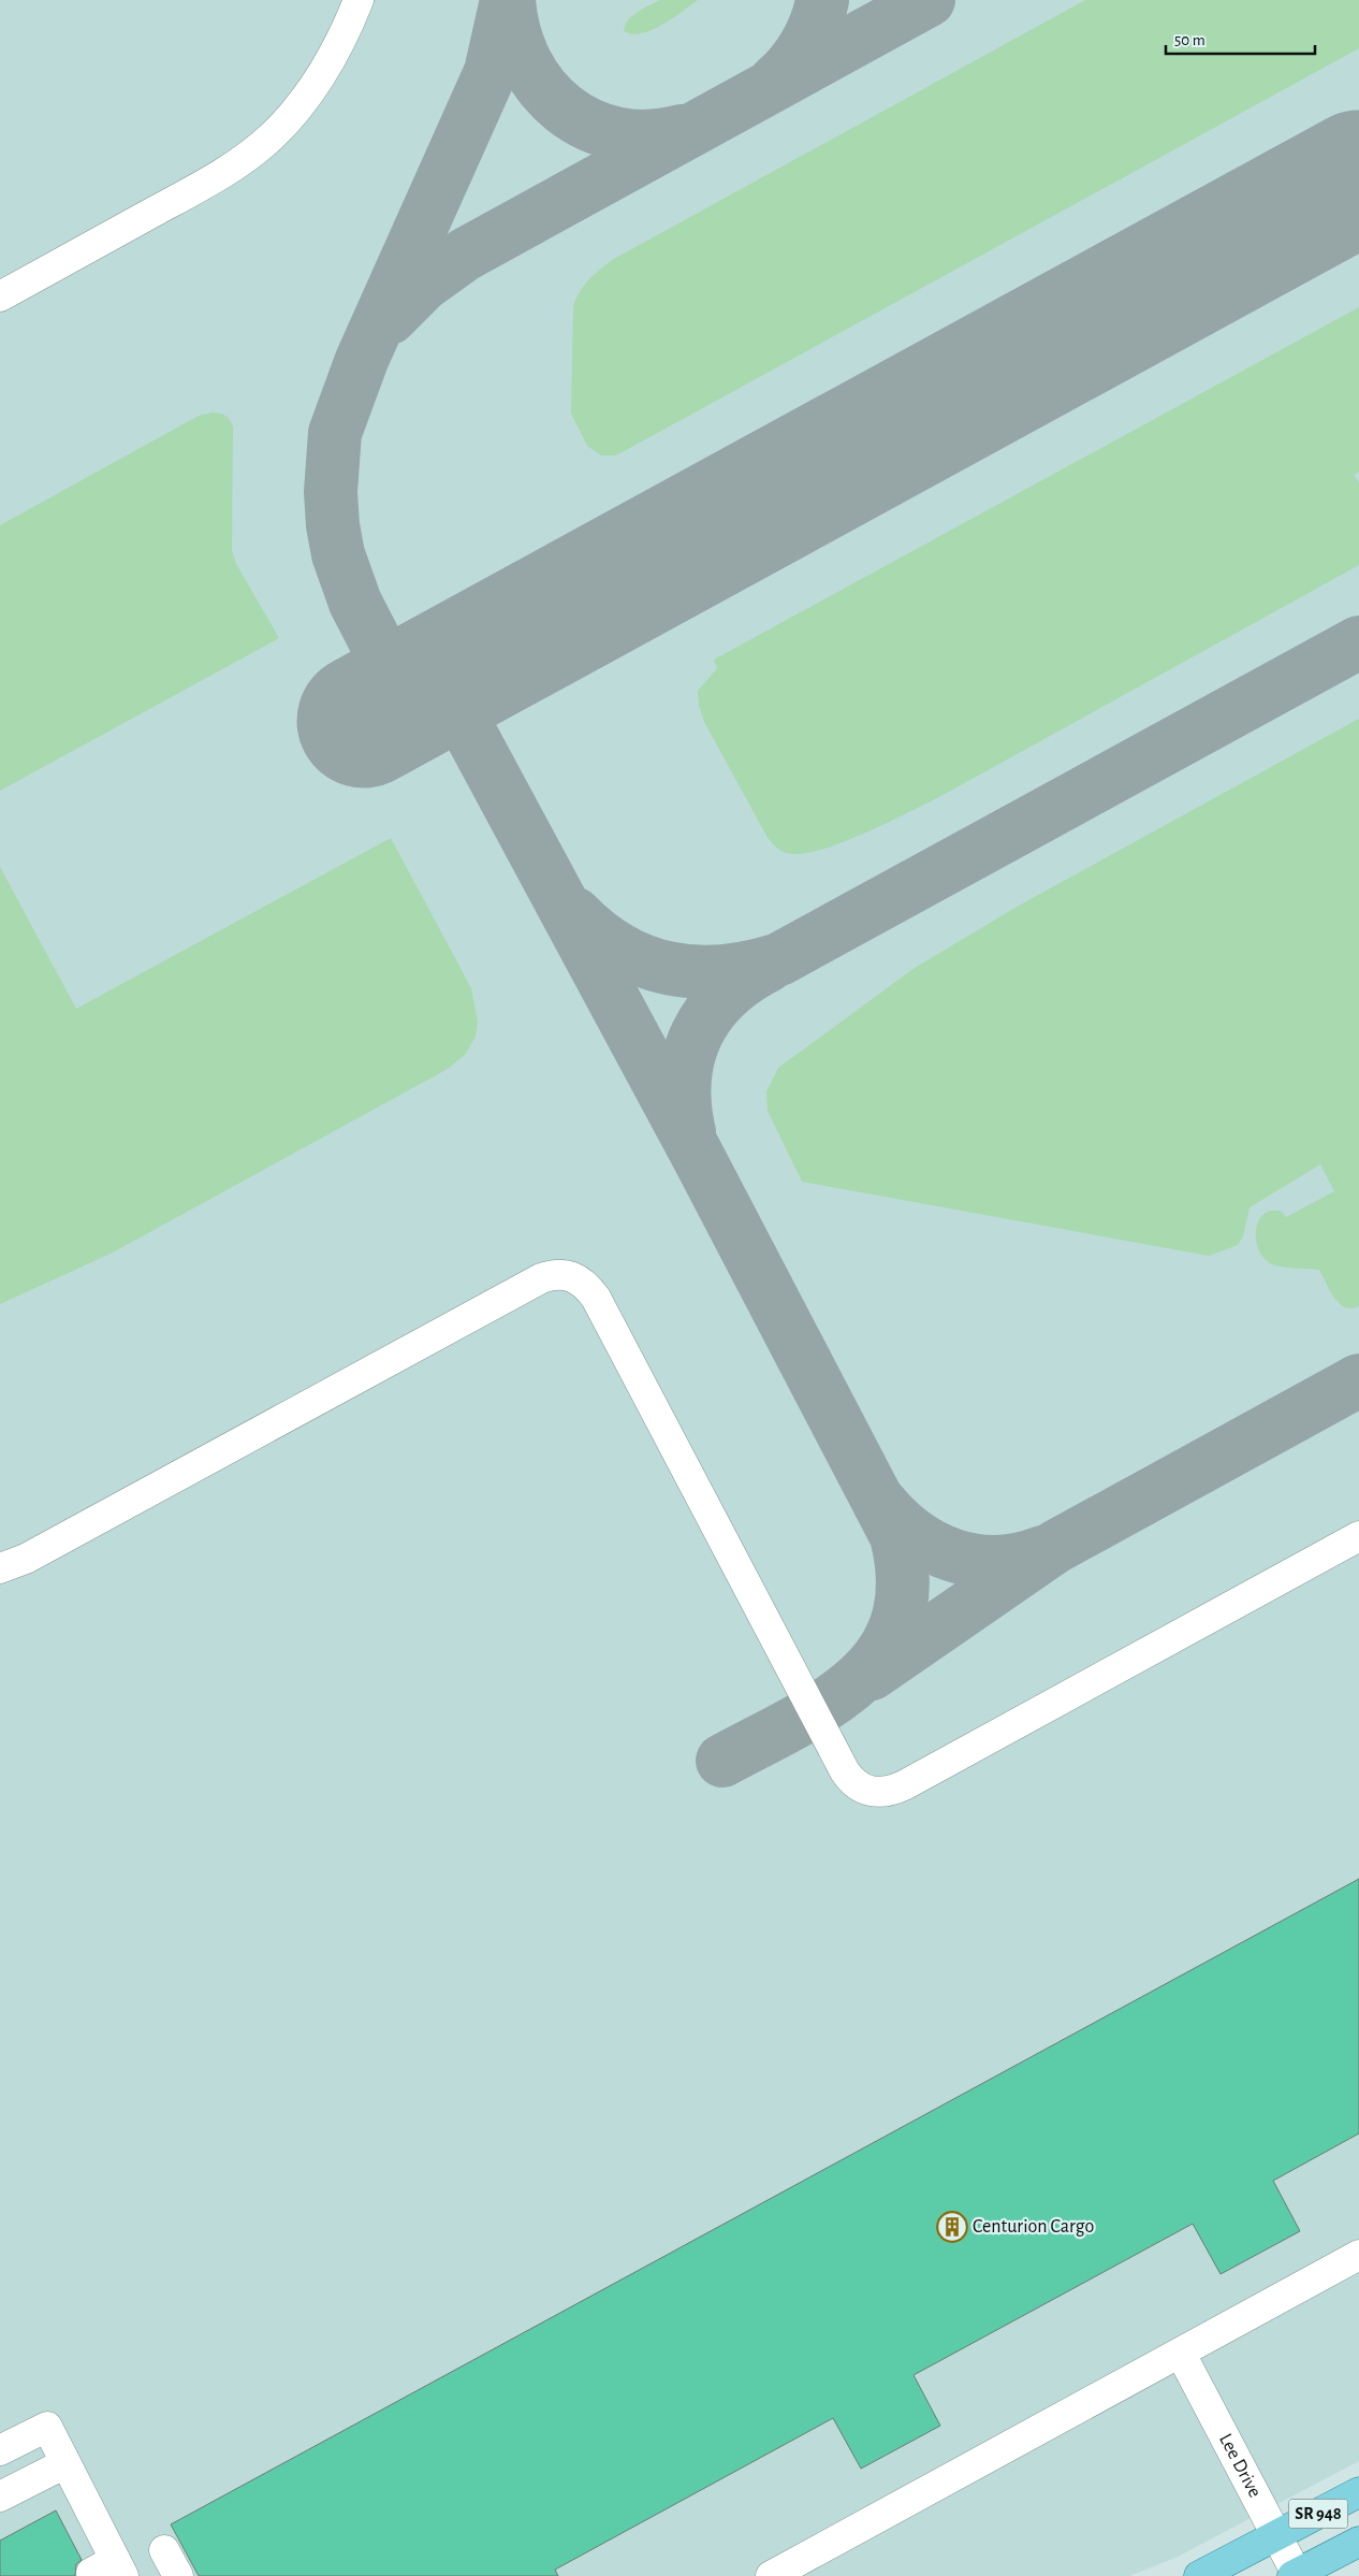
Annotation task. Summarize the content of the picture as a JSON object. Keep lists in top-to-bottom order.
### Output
{
  "streets": {
    "main road": ["SR 948"],
    "street": ["Lee Drive"]
  },
  "crossings": [
    ["Lee Drive", "SR 948"]
  ],
  "places": {
    "building": ["Centurion Cargo"]
  },
  "scale_bar": "50 m"
}
